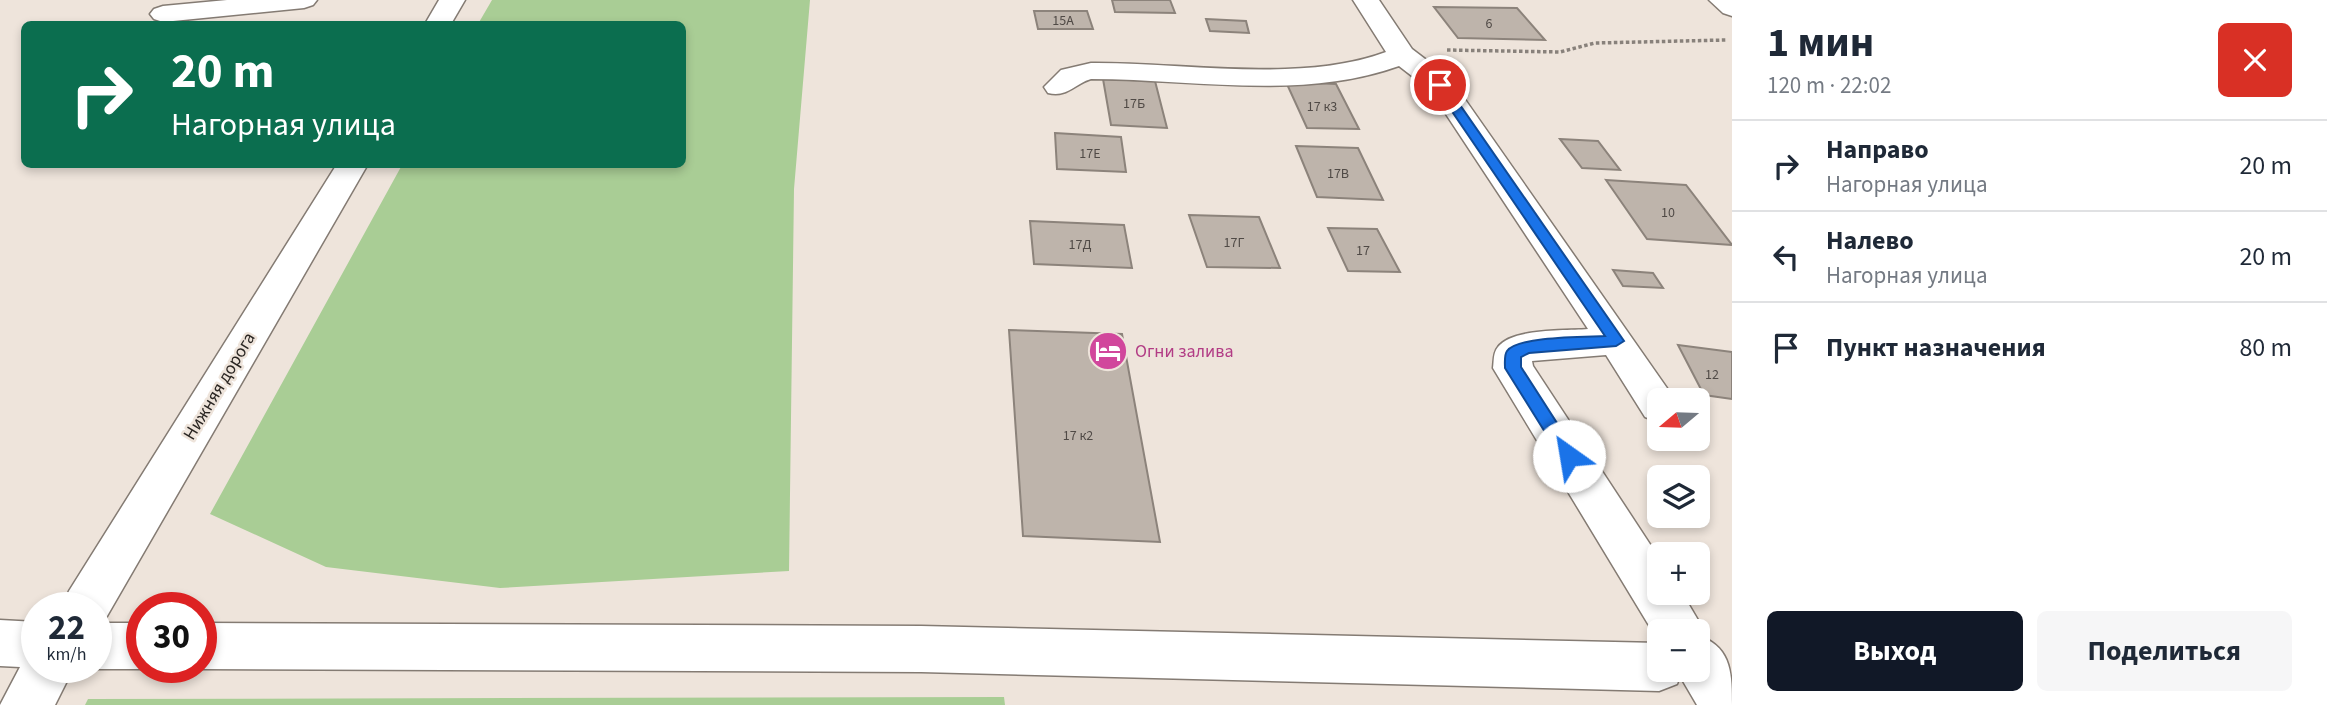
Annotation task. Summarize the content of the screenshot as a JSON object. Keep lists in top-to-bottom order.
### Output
{
  "streets": {
    "street": ["Нижняя дорога"]
  },
  "places": {
    "hotel": ["Огни залива"]
  },
  "house_numbers": [
    "15А",
    "6",
    "17Б",
    "17 к3",
    "17Е",
    "17В",
    "10",
    "17Г",
    "17Д",
    "17",
    "12",
    "17 к2"
  ],
  "north": "left",
  "page": {
    "heading": ["1 мин", "120 m · 22:02"],
    "turn": ["20 m", "Нагорная улица"],
    "list": [
      {
        "name": "Направо",
        "note": "Нагорная улица",
        "value": "20 m"
      },
      {
        "name": "Налево",
        "note": "Нагорная улица",
        "value": "20 m"
      },
      {
        "name": "Пункт назначения",
        "value": "80 m"
      }
    ],
    "map_buttons": ["+", "−"],
    "speed": "22 km/h",
    "limit": "30",
    "buttons": ["Выход", "Поделиться"]
  }
}
